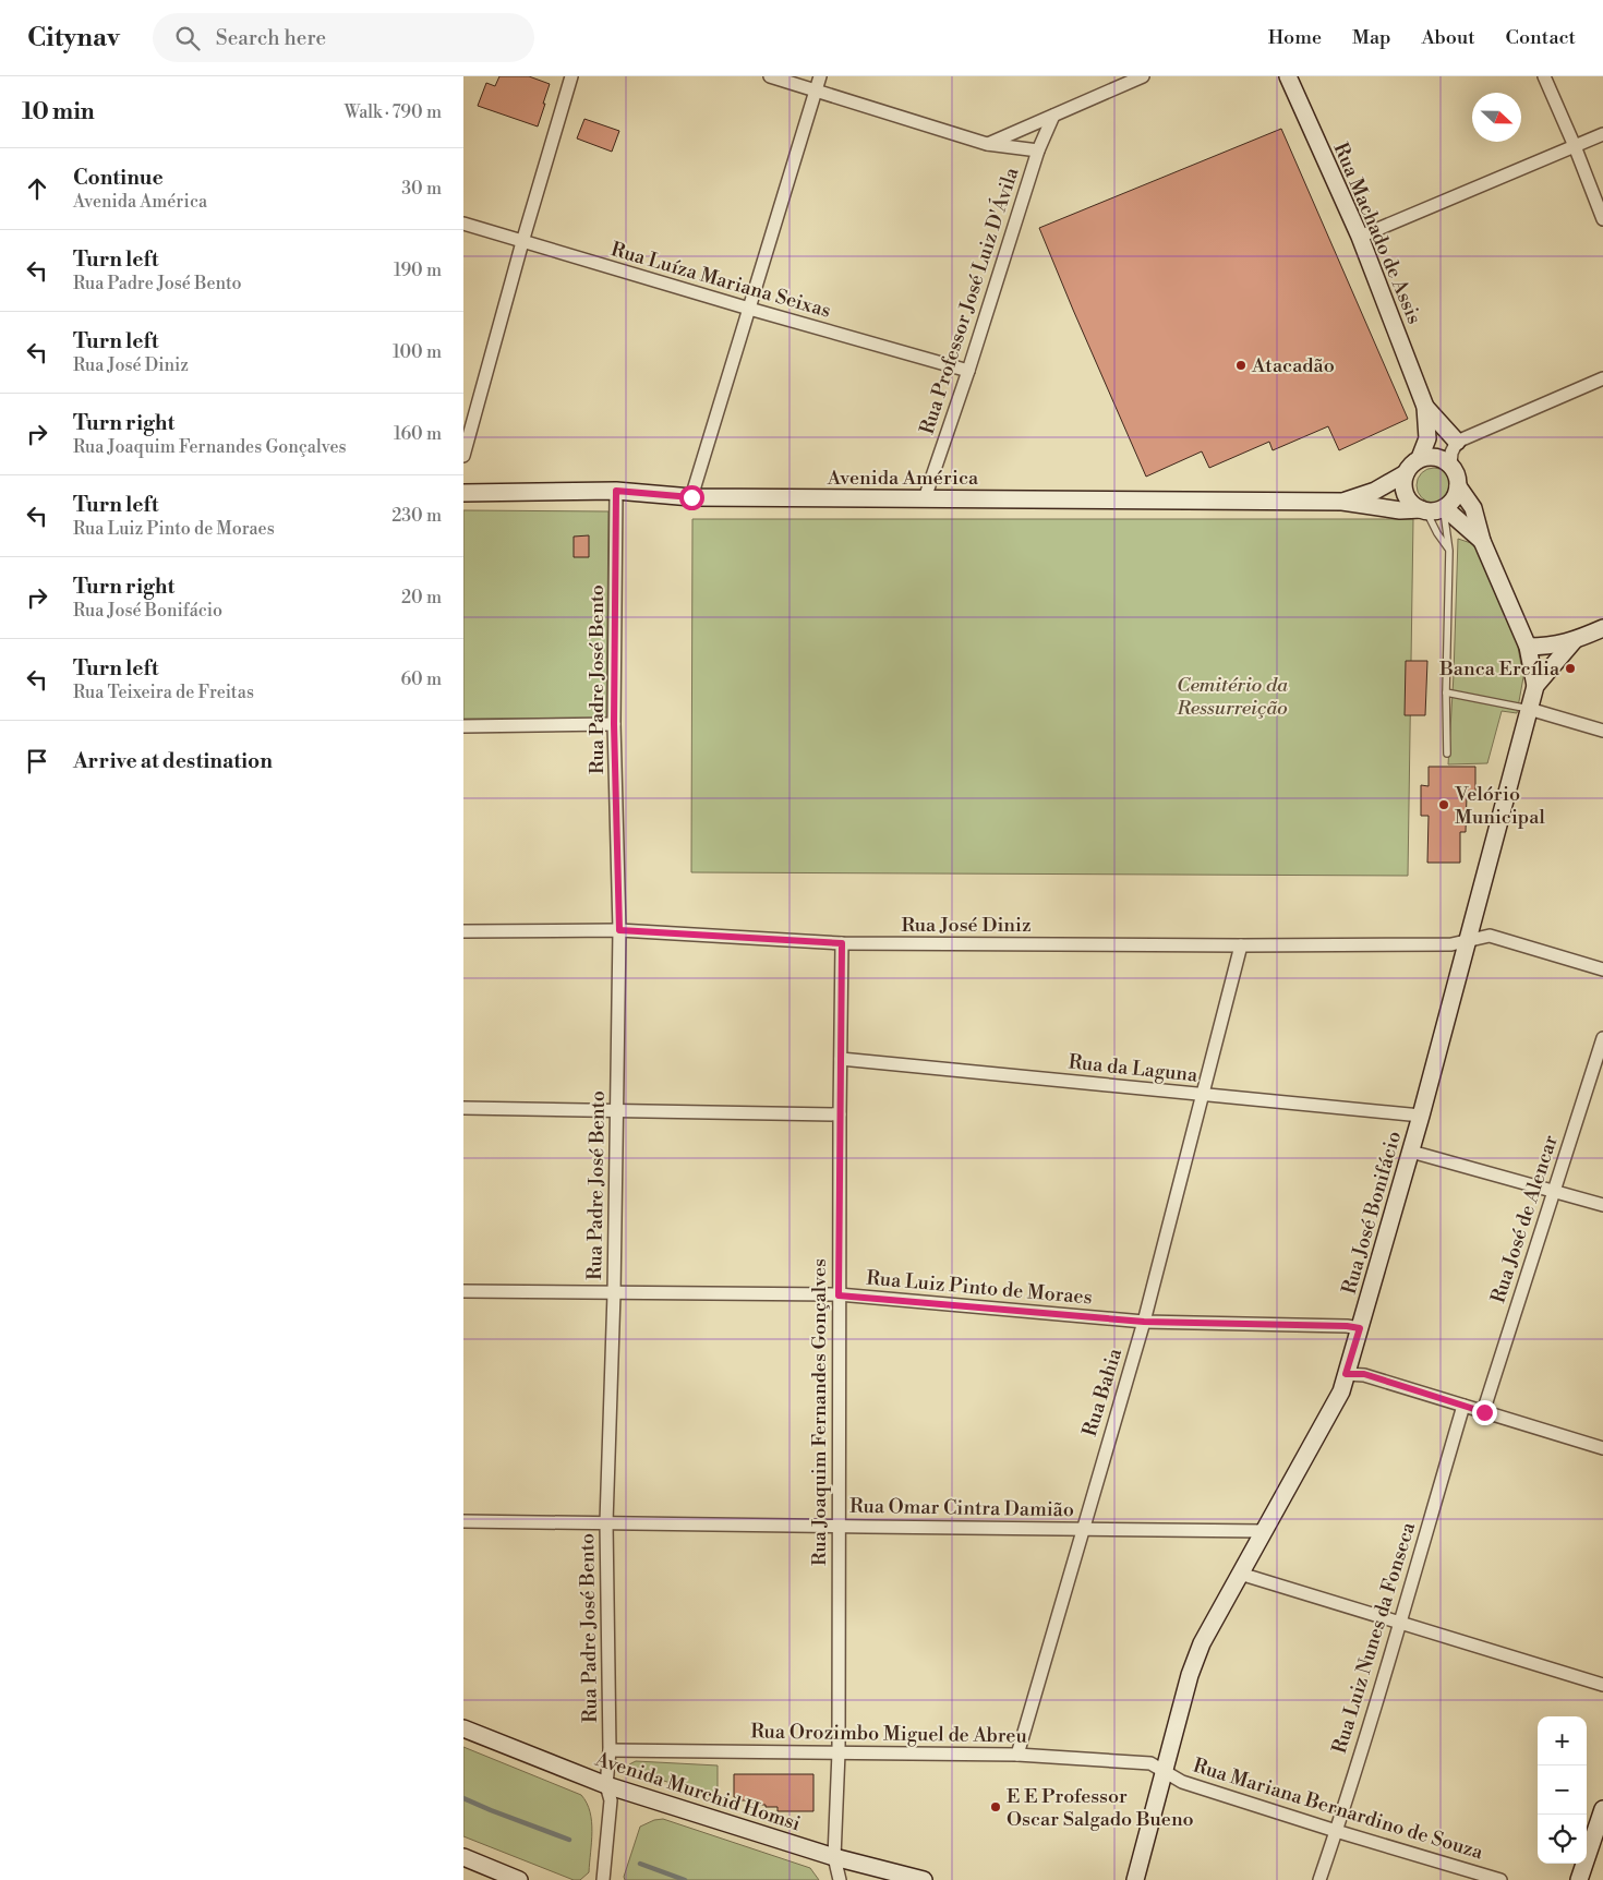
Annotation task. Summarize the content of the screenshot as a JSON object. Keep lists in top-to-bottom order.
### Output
{
  "streets": {
    "street": [
      "Rua Machado de Assis",
      "Rua Luíza Mariana Seixas",
      "Rua Professor José Luiz D'Ávila",
      "Avenida América",
      "Rua Padre José Bento",
      "Rua José Diniz",
      "Rua da Laguna",
      "Rua José Bonifácio",
      "Rua José de Alencar",
      "Rua Luiz Pinto de Moraes",
      "Rua Bahia",
      "Rua Joaquim Fernandes Gonçalves",
      "Rua Omar Cintra Damião",
      "Rua Luiz Nunes da Fonseca",
      "Rua Orozimbo Miguel de Abreu",
      "Avenida Murchid Homsi",
      "Rua Mariana Bernardino de Souza"
    ]
  },
  "crossings": [
    ["Rua Machado de Assis", "Avenida América"],
    ["Rua Luíza Mariana Seixas", "Rua Professor José Luiz D'Ávila"],
    ["Rua Professor José Luiz D'Ávila", "Avenida América"],
    ["Avenida América", "Rua Padre José Bento"],
    ["Rua Padre José Bento", "Rua José Diniz"],
    ["Rua Padre José Bento", "Rua Luiz Pinto de Moraes"],
    ["Rua Padre José Bento", "Rua Omar Cintra Damião"],
    ["Rua Padre José Bento", "Rua Orozimbo Miguel de Abreu"],
    ["Rua Padre José Bento", "Avenida Murchid Homsi"],
    ["Rua José Diniz", "Rua José Bonifácio"],
    ["Rua José Diniz", "Rua Bahia"],
    ["Rua José Diniz", "Rua Joaquim Fernandes Gonçalves"],
    ["Rua da Laguna", "Rua José Bonifácio"],
    ["Rua da Laguna", "Rua Bahia"],
    ["Rua da Laguna", "Rua Joaquim Fernandes Gonçalves"],
    ["Rua José Bonifácio", "Rua Luiz Pinto de Moraes"],
    ["Rua José Bonifácio", "Rua Omar Cintra Damião"],
    ["Rua José Bonifácio", "Rua Orozimbo Miguel de Abreu"],
    ["Rua José Bonifácio", "Rua Mariana Bernardino de Souza"],
    ["Rua Luiz Pinto de Moraes", "Rua Bahia"],
    ["Rua Luiz Pinto de Moraes", "Rua Joaquim Fernandes Gonçalves"],
    ["Rua Bahia", "Rua Omar Cintra Damião"],
    ["Rua Bahia", "Rua Orozimbo Miguel de Abreu"],
    ["Rua Joaquim Fernandes Gonçalves", "Rua Omar Cintra Damião"],
    ["Rua Joaquim Fernandes Gonçalves", "Rua Orozimbo Miguel de Abreu"],
    ["Rua Joaquim Fernandes Gonçalves", "Avenida Murchid Homsi"],
    ["Rua Luiz Nunes da Fonseca", "Rua Mariana Bernardino de Souza"],
    ["Rua Orozimbo Miguel de Abreu", "Rua Mariana Bernardino de Souza"]
  ],
  "parks": ["Cemitério da Ressurreição"],
  "places": [
    "Atacadão",
    "Banca Ercília",
    "Velório Municipal",
    "E E Professor Oscar Salgado Bueno"
  ],
  "north": "right",
  "page": {
    "header": "Citynav",
    "search": "Search here",
    "nav": [
      "Home",
      "Map",
      "About",
      "Contact"
    ],
    "heading": ["10 min", "Walk · 790 m"],
    "list": [
      ["Continue", "Avenida América", "30 m"],
      ["Turn left", "Rua Padre José Bento", "190 m"],
      ["Turn left", "Rua José Diniz", "100 m"],
      ["Turn right", "Rua Joaquim Fernandes Gonçalves", "160 m"],
      ["Turn left", "Rua Luiz Pinto de Moraes", "230 m"],
      ["Turn right", "Rua José Bonifácio", "20 m"],
      ["Turn left", "Rua Teixeira de Freitas", "60 m"],
      "Arrive at destination"
    ],
    "map_buttons": ["+", "−"]
  }
}
